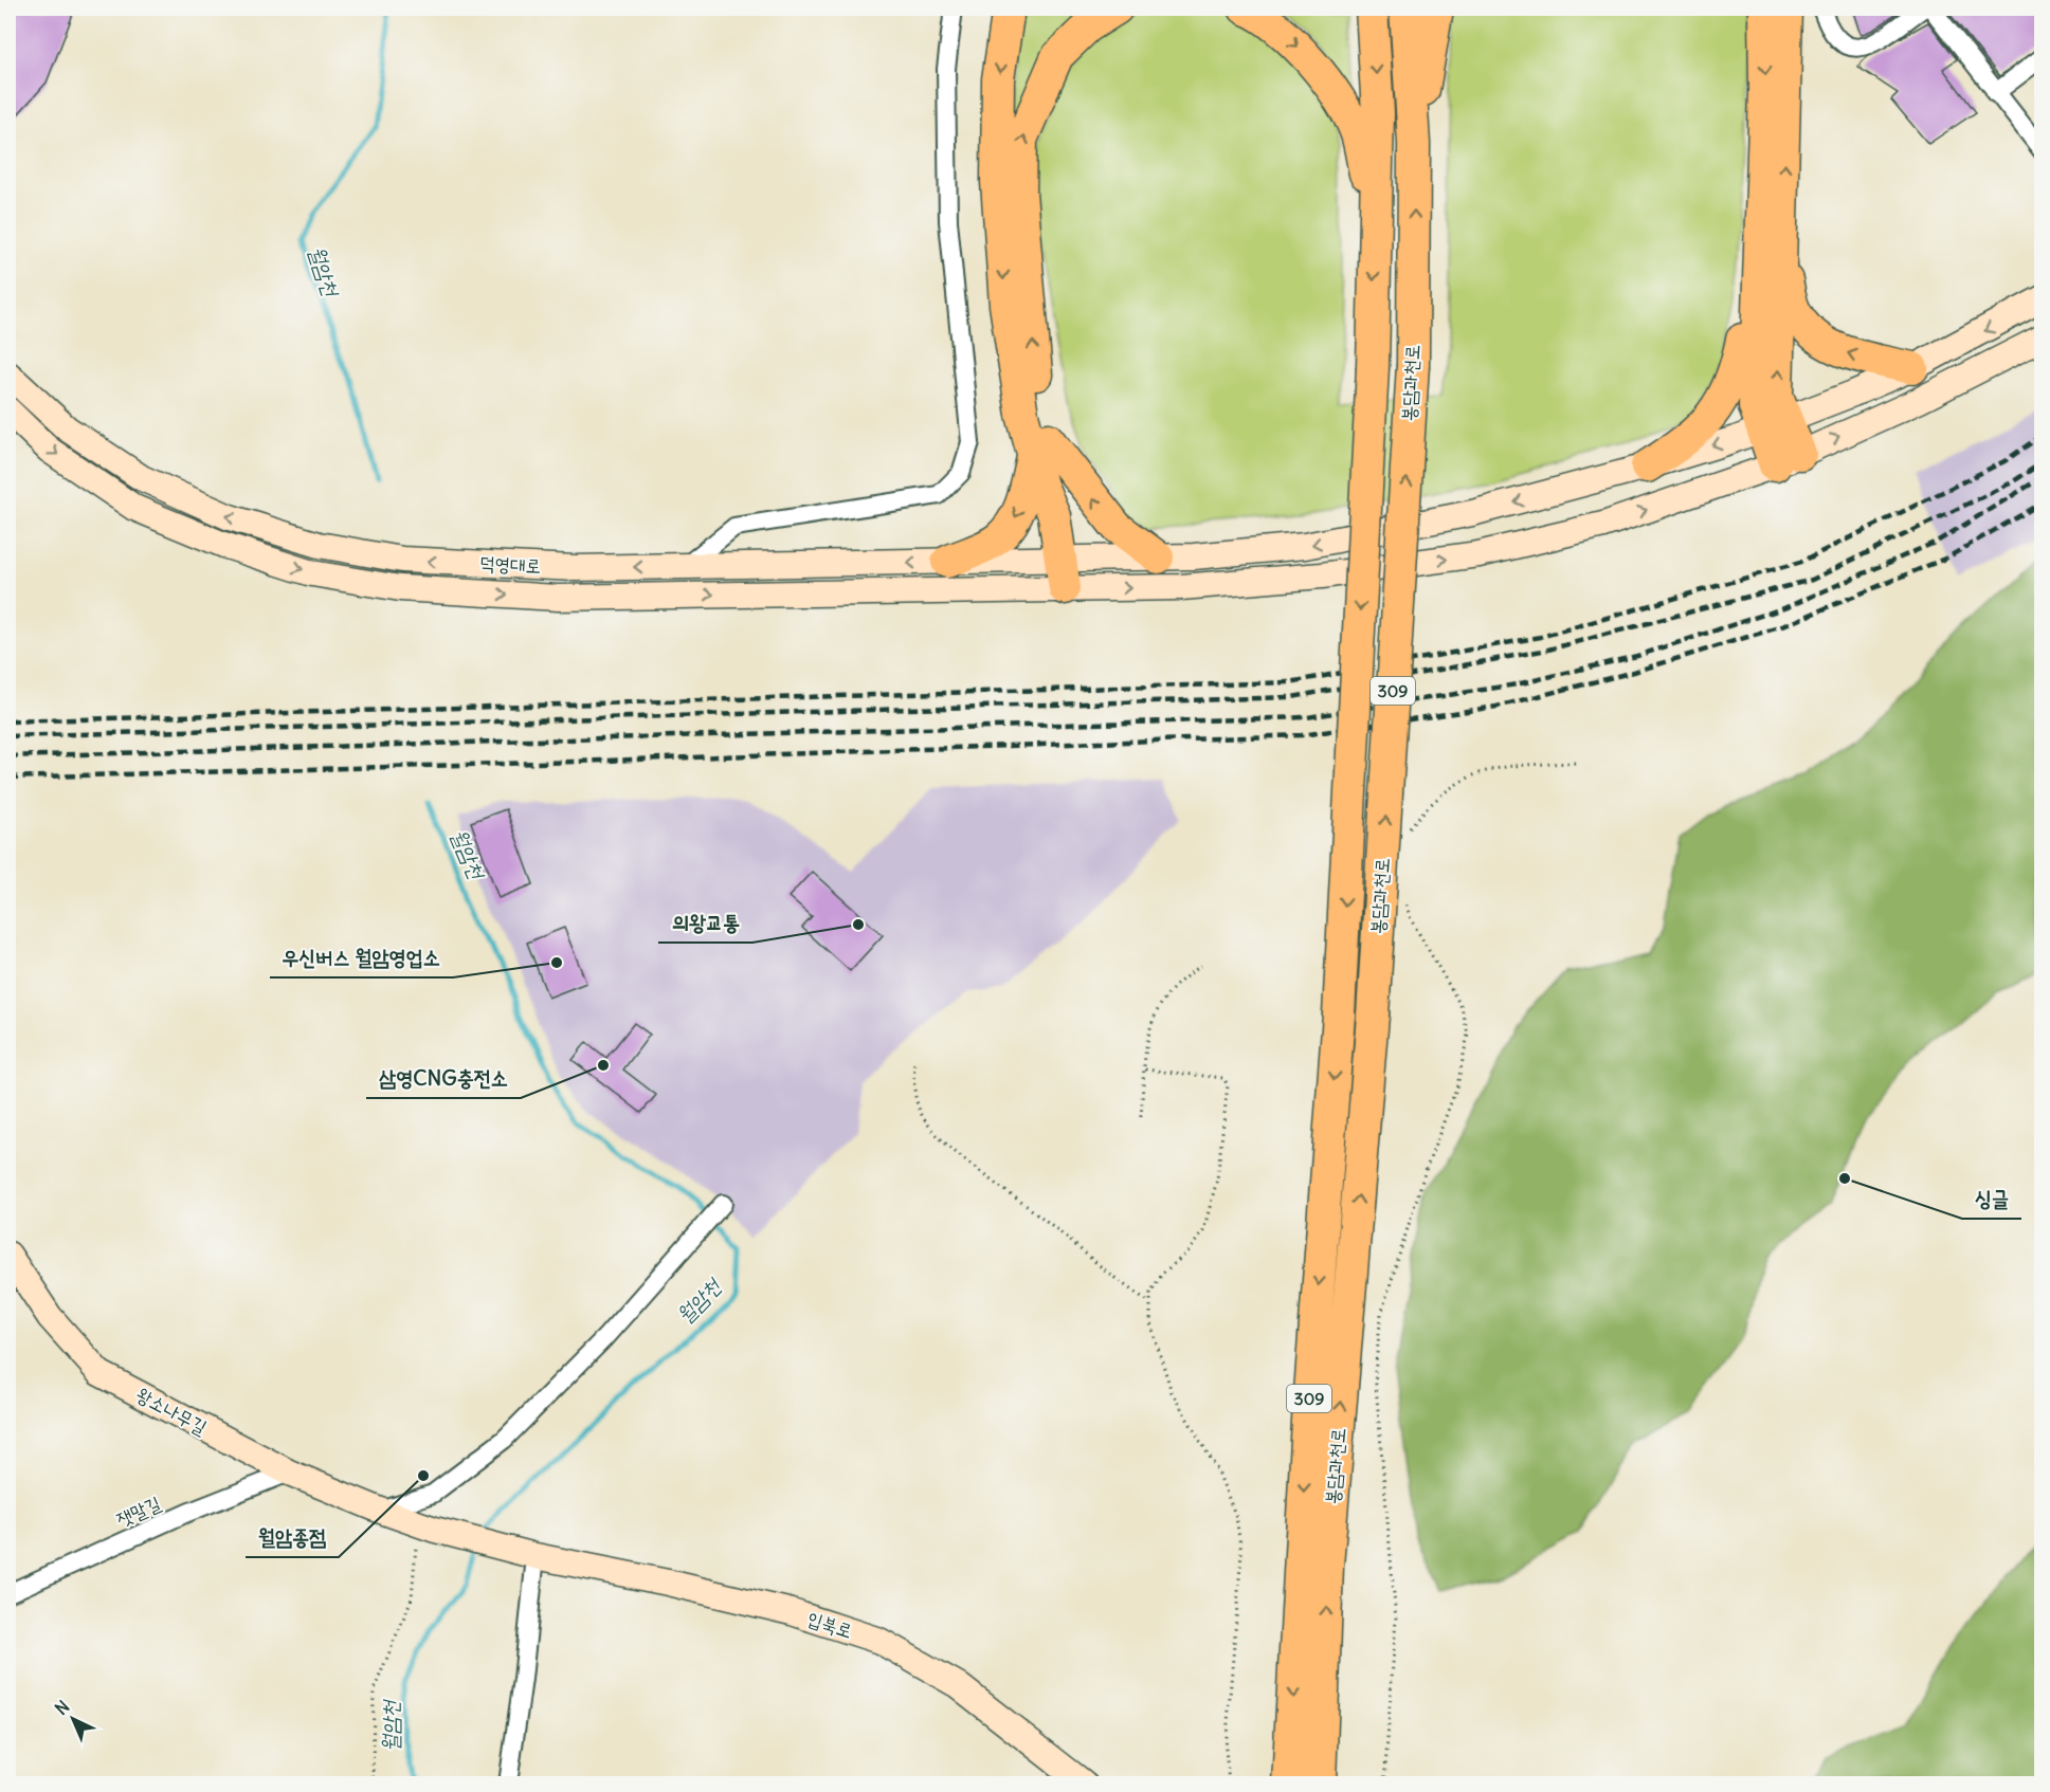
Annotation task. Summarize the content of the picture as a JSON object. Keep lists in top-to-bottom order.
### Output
{
  "streets": {
    "highway": ["봉담과천로", "309"],
    "street": [
      "덕영대로",
      "왕소나무길",
      "잿말길",
      "입북로"
    ]
  },
  "crossings": [
    ["왕소나무길", "잿말길"],
    ["왕소나무길", "입북로"]
  ],
  "water": ["월암천"],
  "places": [
    "의왕교통",
    "우신버스 월암영업소",
    "삼영CNG충전소",
    "싱글",
    "월암종점"
  ],
  "north": "top left"
}
